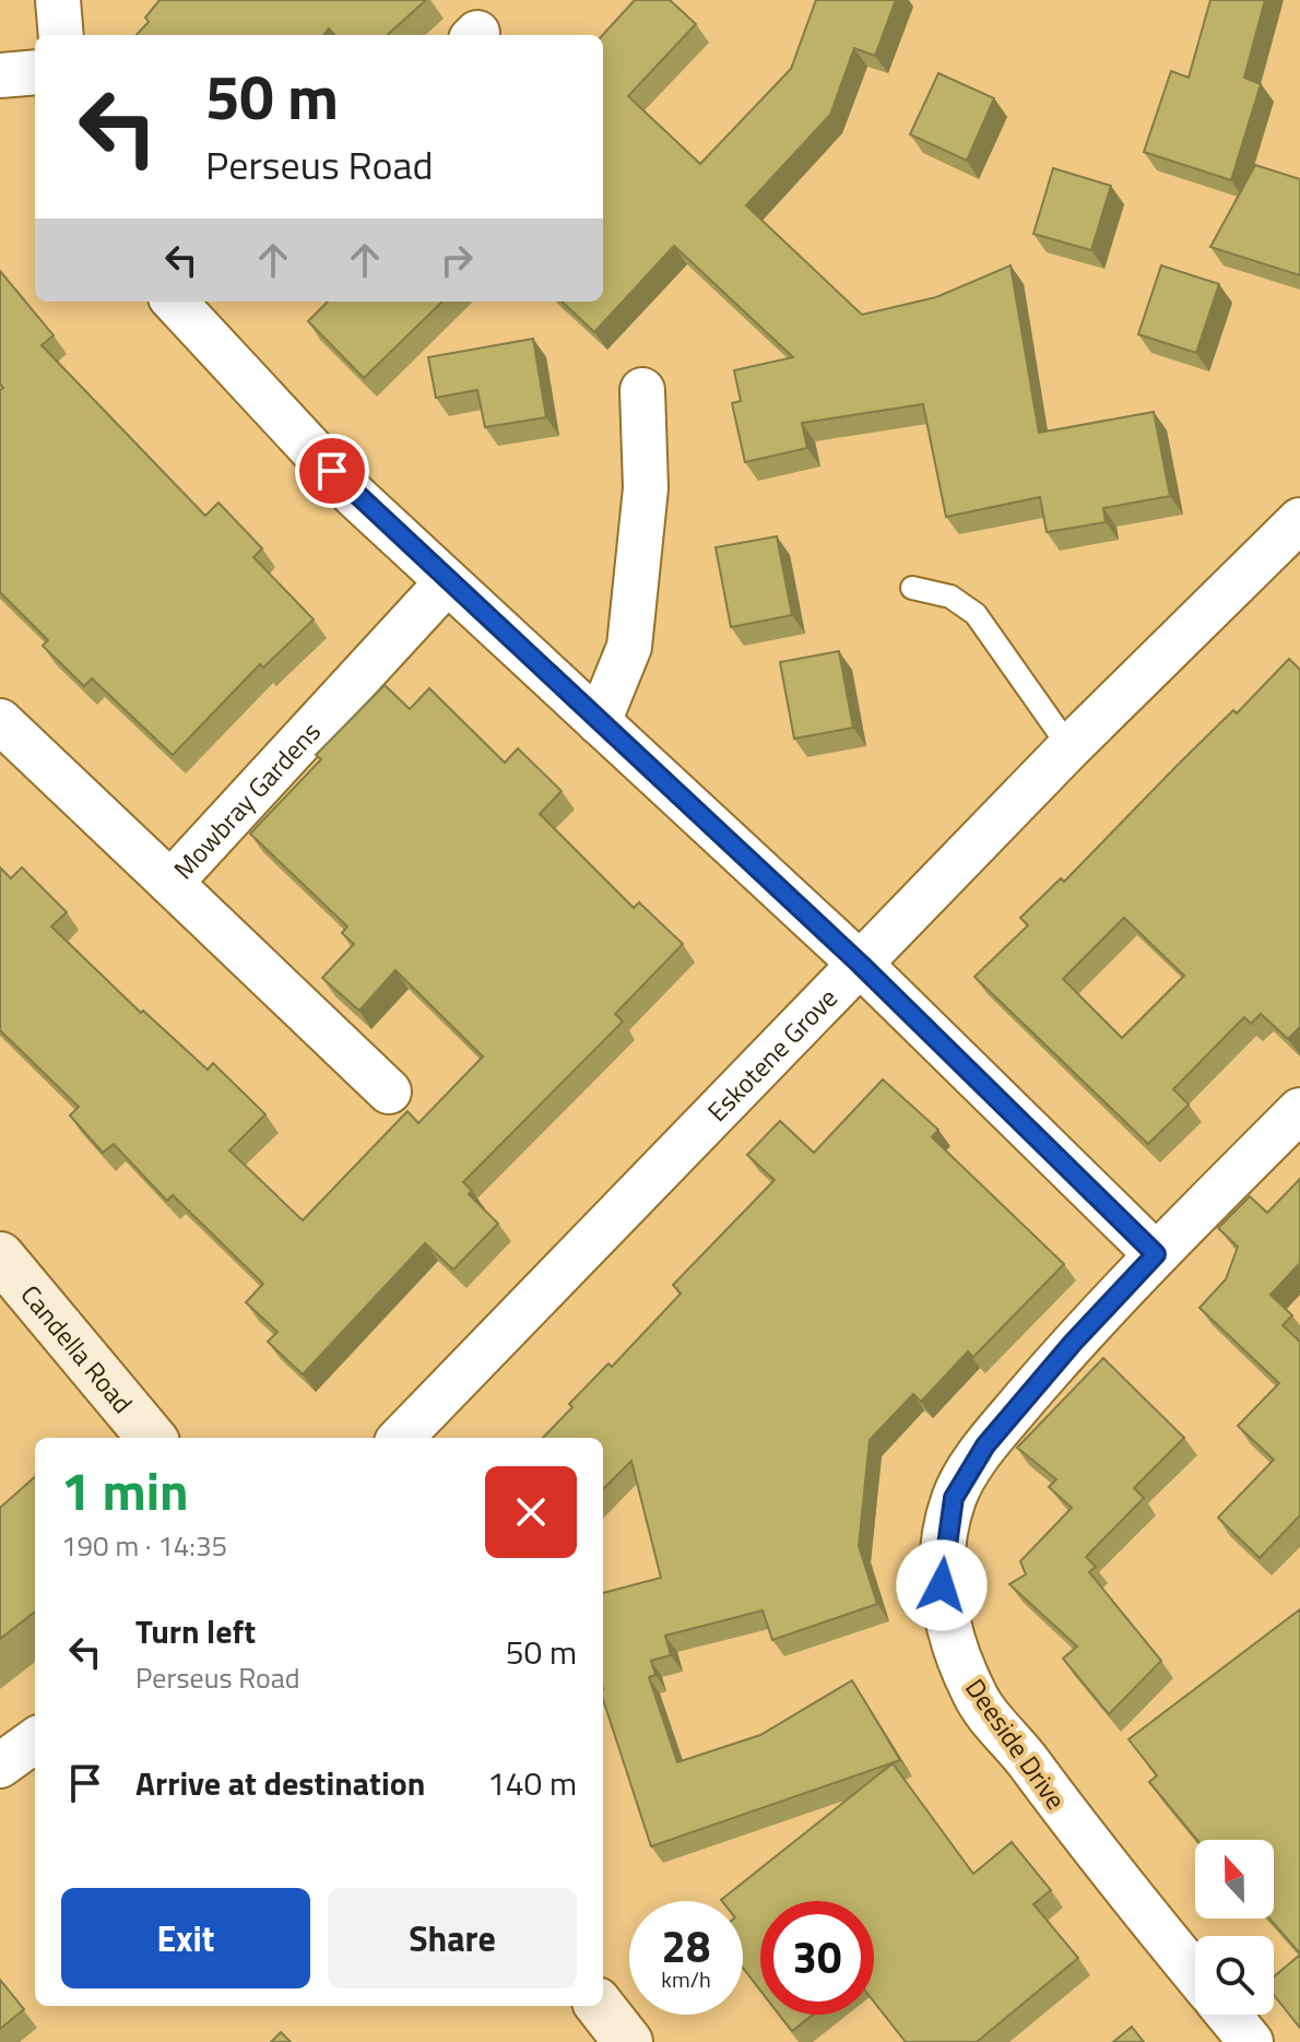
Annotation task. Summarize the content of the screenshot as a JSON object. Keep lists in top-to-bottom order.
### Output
{
  "streets": {
    "street": [
      "Mowbray Gardens",
      "Eskotene Grove",
      "Candella Road",
      "Deeside Drive"
    ]
  },
  "north": "top",
  "page": {
    "turn": ["50 m", "Perseus Road"],
    "heading": ["1 min", "190 m · 14:35"],
    "list": [
      {
        "name": "Turn left",
        "note": "Perseus Road",
        "value": "50 m"
      },
      {
        "name": "Arrive at destination",
        "value": "140 m"
      }
    ],
    "buttons": ["Exit", "Share"],
    "speed": "28 km/h",
    "limit": "30"
  }
}
